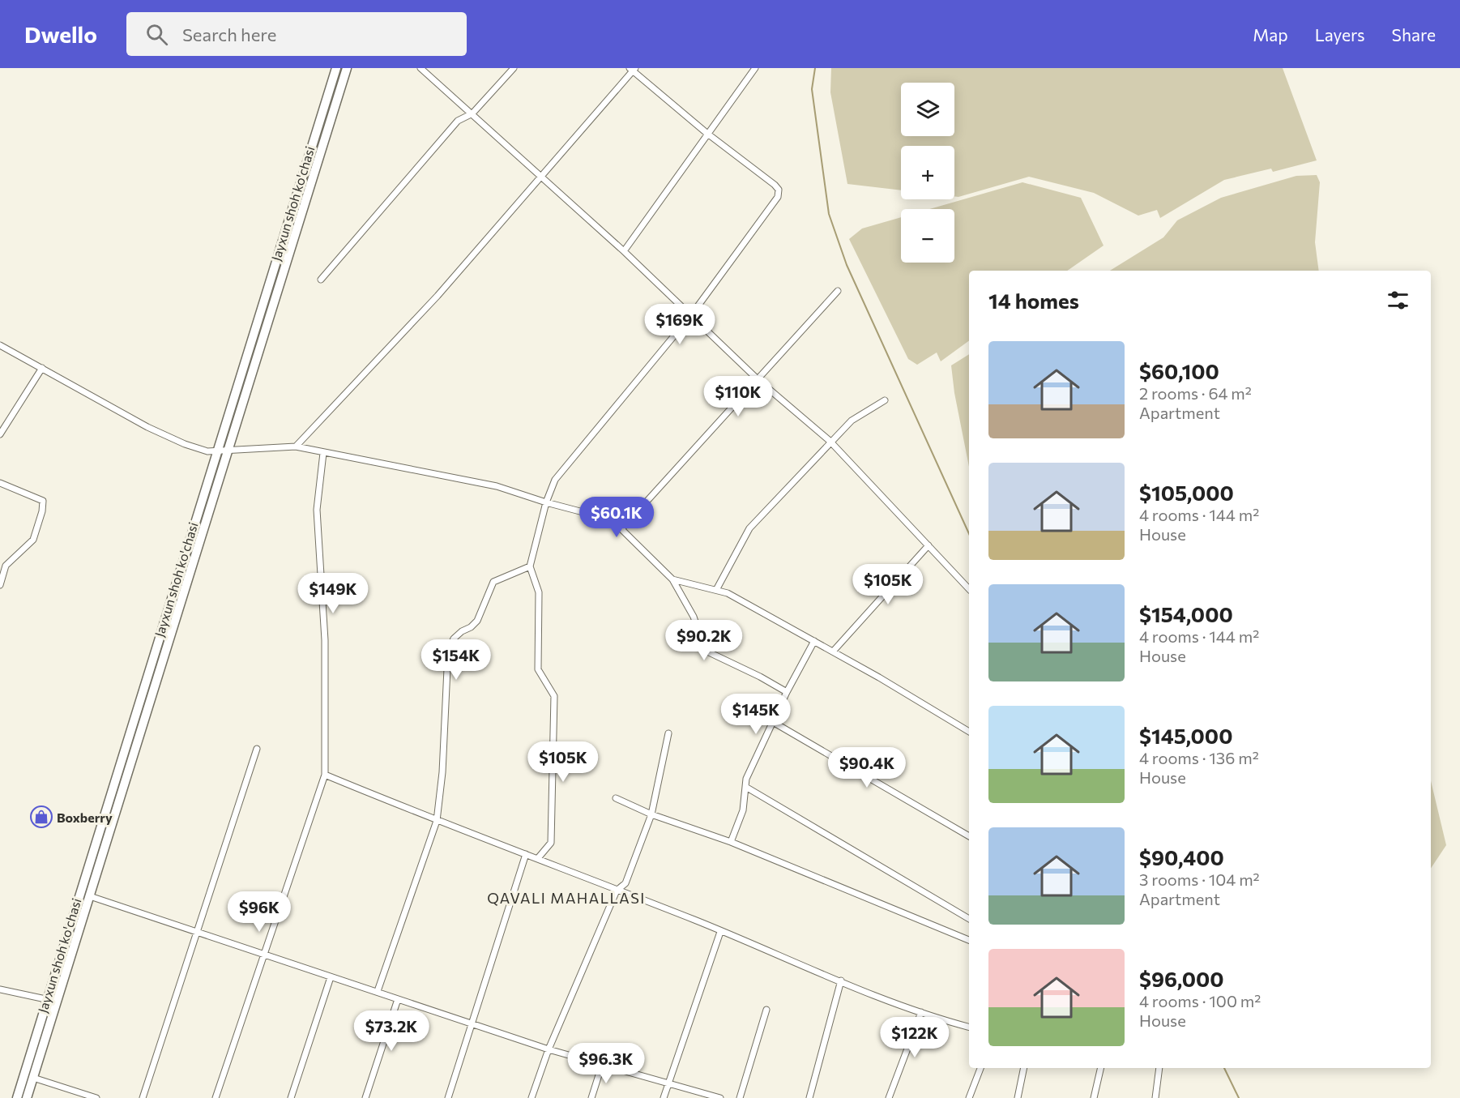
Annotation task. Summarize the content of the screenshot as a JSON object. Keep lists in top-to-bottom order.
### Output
{
  "streets": {
    "highway": ["Jayxun shoh ko'chasi"]
  },
  "districts": ["QAVALI MAHALLASI"],
  "places": {
    "shop": ["Boxberry"]
  },
  "page": {
    "header": "Dwello",
    "search": "Search here",
    "nav": ["Map", "Layers", "Share"],
    "map_buttons": ["+", "−"],
    "heading": "14 homes",
    "price": [
      "$169K",
      "$110K",
      "$60.1K",
      "$105K",
      "$149K",
      "$90.2K",
      "$154K",
      "$145K",
      "$105K",
      "$90.4K",
      "$96K",
      "$73.2K",
      "$122K",
      "$96.3K"
    ],
    "list": [
      {
        "name": "$60,100",
        "note": "2 rooms · 64 m² · Apartment"
      },
      {
        "name": "$105,000",
        "note": "4 rooms · 144 m² · House"
      },
      {
        "name": "$154,000",
        "note": "4 rooms · 144 m² · House"
      },
      {
        "name": "$145,000",
        "note": "4 rooms · 136 m² · House"
      },
      {
        "name": "$90,400",
        "note": "3 rooms · 104 m² · Apartment"
      },
      {
        "name": "$96,000",
        "note": "4 rooms · 100 m² · House"
      }
    ]
  }
}
